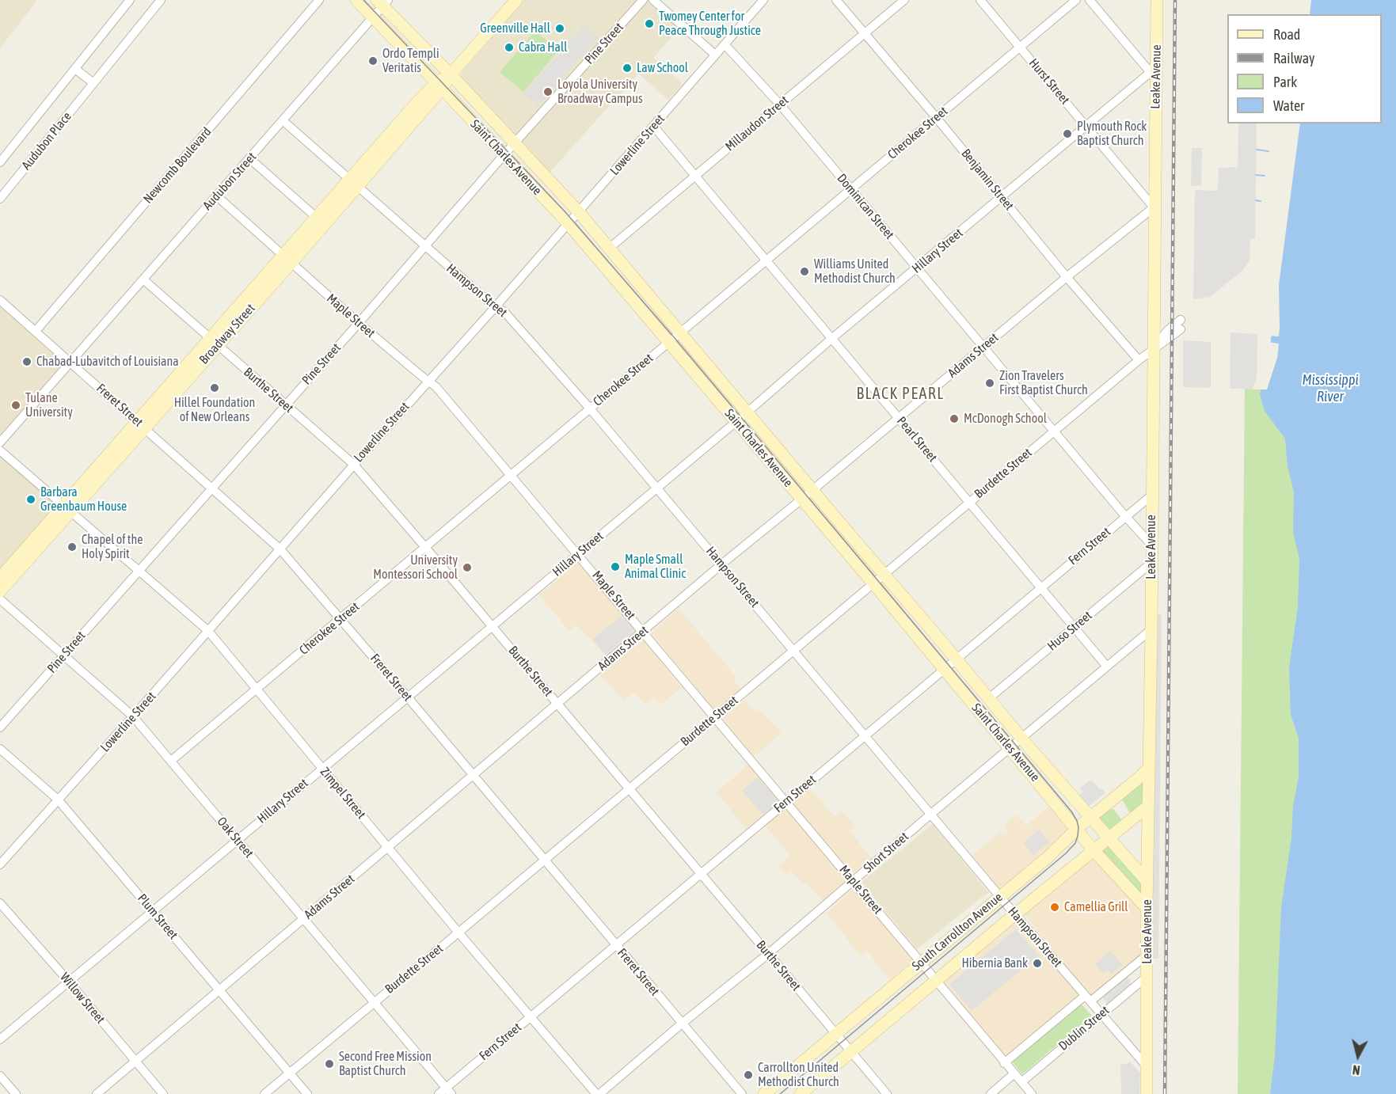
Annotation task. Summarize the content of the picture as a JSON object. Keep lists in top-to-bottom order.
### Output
{
  "streets": {
    "main road": [
      "Leake Avenue",
      "Saint Charles Avenue",
      "Broadway Street",
      "South Carrollton Avenue"
    ],
    "street": [
      "Pine Street",
      "Hurst Street",
      "Millaudon Street",
      "Cherokee Street",
      "Audubon Place",
      "Lowerline Street",
      "Newcomb Boulevard",
      "Benjamin Street",
      "Audubon Street",
      "Dominican Street",
      "Hillary Street",
      "Hampson Street",
      "Maple Street",
      "Adams Street",
      "Burthe Street",
      "Freret Street",
      "Pearl Street",
      "Burdette Street",
      "Fern Street",
      "Huso Street",
      "Zimpel Street",
      "Oak Street",
      "Short Street",
      "Plum Street",
      "Willow Street",
      "Dublin Street"
    ]
  },
  "crossings": [
    ["Pine Street", "Saint Charles Avenue"],
    ["Pine Street", "Hampson Street"],
    ["Pine Street", "Maple Street"],
    ["Pine Street", "Burthe Street"],
    ["Pine Street", "Freret Street"],
    ["Pine Street", "Zimpel Street"],
    ["Pine Street", "Oak Street"],
    ["Leake Avenue", "Hurst Street"],
    ["Leake Avenue", "Saint Charles Avenue"],
    ["Leake Avenue", "Dominican Street"],
    ["Leake Avenue", "Hillary Street"],
    ["Leake Avenue", "Hampson Street"],
    ["Leake Avenue", "Adams Street"],
    ["Leake Avenue", "Burdette Street"],
    ["Leake Avenue", "Fern Street"],
    ["Leake Avenue", "Huso Street"],
    ["Leake Avenue", "Short Street"],
    ["Leake Avenue", "South Carrollton Avenue"],
    ["Leake Avenue", "Dublin Street"],
    ["Hurst Street", "Cherokee Street"],
    ["Hurst Street", "Hillary Street"],
    ["Hurst Street", "Adams Street"],
    ["Millaudon Street", "Saint Charles Avenue"],
    ["Millaudon Street", "Benjamin Street"],
    ["Millaudon Street", "Dominican Street"],
    ["Millaudon Street", "Pearl Street"],
    ["Cherokee Street", "Saint Charles Avenue"],
    ["Cherokee Street", "Benjamin Street"],
    ["Cherokee Street", "Dominican Street"],
    ["Cherokee Street", "Hampson Street"],
    ["Cherokee Street", "Maple Street"],
    ["Cherokee Street", "Burthe Street"],
    ["Cherokee Street", "Freret Street"],
    ["Cherokee Street", "Pearl Street"],
    ["Cherokee Street", "Zimpel Street"],
    ["Cherokee Street", "Oak Street"],
    ["Lowerline Street", "Saint Charles Avenue"],
    ["Lowerline Street", "Dominican Street"],
    ["Lowerline Street", "Hampson Street"],
    ["Lowerline Street", "Maple Street"],
    ["Lowerline Street", "Burthe Street"],
    ["Lowerline Street", "Freret Street"],
    ["Lowerline Street", "Pearl Street"],
    ["Lowerline Street", "Zimpel Street"],
    ["Lowerline Street", "Oak Street"],
    ["Lowerline Street", "Plum Street"],
    ["Saint Charles Avenue", "Audubon Street"],
    ["Saint Charles Avenue", "Hillary Street"],
    ["Saint Charles Avenue", "Broadway Street"],
    ["Saint Charles Avenue", "Adams Street"],
    ["Saint Charles Avenue", "Burdette Street"],
    ["Saint Charles Avenue", "Fern Street"],
    ["Saint Charles Avenue", "Huso Street"],
    ["Saint Charles Avenue", "Short Street"],
    ["Saint Charles Avenue", "South Carrollton Avenue"],
    ["Newcomb Boulevard", "Freret Street"],
    ["Benjamin Street", "Hillary Street"],
    ["Benjamin Street", "Adams Street"],
    ["Benjamin Street", "Burdette Street"],
    ["Audubon Street", "Hampson Street"],
    ["Audubon Street", "Maple Street"],
    ["Audubon Street", "Burthe Street"],
    ["Audubon Street", "Freret Street"],
    ["Dominican Street", "Hillary Street"],
    ["Dominican Street", "Adams Street"],
    ["Dominican Street", "Burdette Street"],
    ["Dominican Street", "Fern Street"],
    ["Hillary Street", "Hampson Street"],
    ["Hillary Street", "Maple Street"],
    ["Hillary Street", "Burthe Street"],
    ["Hillary Street", "Freret Street"],
    ["Hillary Street", "Pearl Street"],
    ["Hillary Street", "Zimpel Street"],
    ["Hillary Street", "Oak Street"],
    ["Hillary Street", "Plum Street"],
    ["Hillary Street", "Willow Street"],
    ["Hampson Street", "Broadway Street"],
    ["Hampson Street", "Adams Street"],
    ["Hampson Street", "Burdette Street"],
    ["Hampson Street", "Fern Street"],
    ["Hampson Street", "Short Street"],
    ["Hampson Street", "South Carrollton Avenue"],
    ["Hampson Street", "Dublin Street"],
    ["Maple Street", "Broadway Street"],
    ["Maple Street", "Adams Street"],
    ["Maple Street", "Burdette Street"],
    ["Maple Street", "Fern Street"],
    ["Maple Street", "Short Street"],
    ["Maple Street", "South Carrollton Avenue"],
    ["Maple Street", "Dublin Street"],
    ["Broadway Street", "Burthe Street"],
    ["Broadway Street", "Freret Street"],
    ["Broadway Street", "Zimpel Street"],
    ["Adams Street", "Burthe Street"],
    ["Adams Street", "Freret Street"],
    ["Adams Street", "Pearl Street"],
    ["Adams Street", "Zimpel Street"],
    ["Adams Street", "Oak Street"],
    ["Adams Street", "Plum Street"],
    ["Adams Street", "Willow Street"],
    ["Burthe Street", "Burdette Street"],
    ["Burthe Street", "Fern Street"],
    ["Burthe Street", "Short Street"],
    ["Burthe Street", "South Carrollton Avenue"],
    ["Freret Street", "Burdette Street"],
    ["Freret Street", "Fern Street"],
    ["Freret Street", "Short Street"],
    ["Pearl Street", "Burdette Street"],
    ["Pearl Street", "Fern Street"],
    ["Pearl Street", "Huso Street"],
    ["Pearl Street", "Short Street"],
    ["Burdette Street", "Zimpel Street"],
    ["Burdette Street", "Oak Street"],
    ["Burdette Street", "Plum Street"],
    ["Fern Street", "Zimpel Street"],
    ["Fern Street", "Oak Street"],
    ["Zimpel Street", "Short Street"]
  ],
  "districts": ["BLACK PEARL"],
  "water": ["Mississippi River"],
  "places": [
    "Twomey Center for Peace Through Justice",
    "Greenville Hall",
    "Cabra Hall",
    "Ordo Templi Veritatis",
    "Law School",
    "Loyola University Broadway Campus",
    "Plymouth Rock Baptist Church",
    "Williams United Methodist Church",
    "Chabad-Lubavitch of Louisiana",
    "Zion Travelers First Baptist Church",
    "Hillel Foundation of New Orleans",
    "Tulane University",
    "McDonogh School",
    "Barbara Greenbaum House",
    "Chapel of the Holy Spirit",
    "Maple Small Animal Clinic",
    "University Montessori School",
    "Camellia Grill",
    "Hibernia Bank",
    "Second Free Mission Baptist Church",
    "Carrollton United Methodist Church"
  ],
  "legend": [
    "Road",
    "Railway",
    "Park",
    "Water"
  ],
  "north": "bottom"
}
